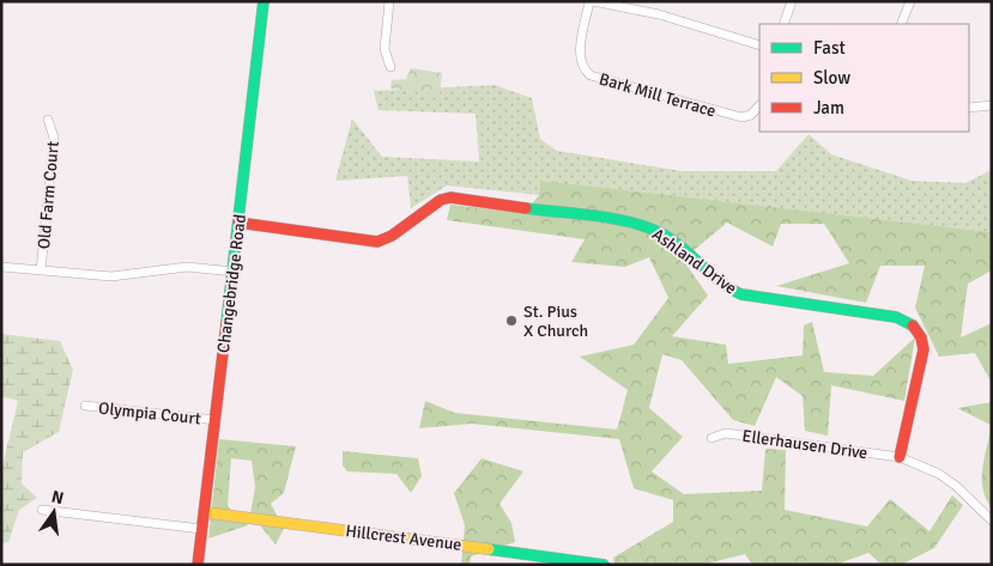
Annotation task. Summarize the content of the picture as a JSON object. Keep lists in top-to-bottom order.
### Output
{
  "streets": {
    "street": [
      "Bark Mill Terrace",
      "Old Farm Court",
      "Ashland Drive",
      "Changebridge Road",
      "Olympia Court",
      "Ellerhausen Drive",
      "Hillcrest Avenue"
    ]
  },
  "crossings": [
    ["Ashland Drive", "Changebridge Road"],
    ["Ashland Drive", "Ellerhausen Drive"],
    ["Changebridge Road", "Olympia Court"],
    ["Changebridge Road", "Hillcrest Avenue"]
  ],
  "places": ["St. Pius X Church"],
  "legend": ["Fast", "Slow", "Jam"],
  "north": "top"
}
